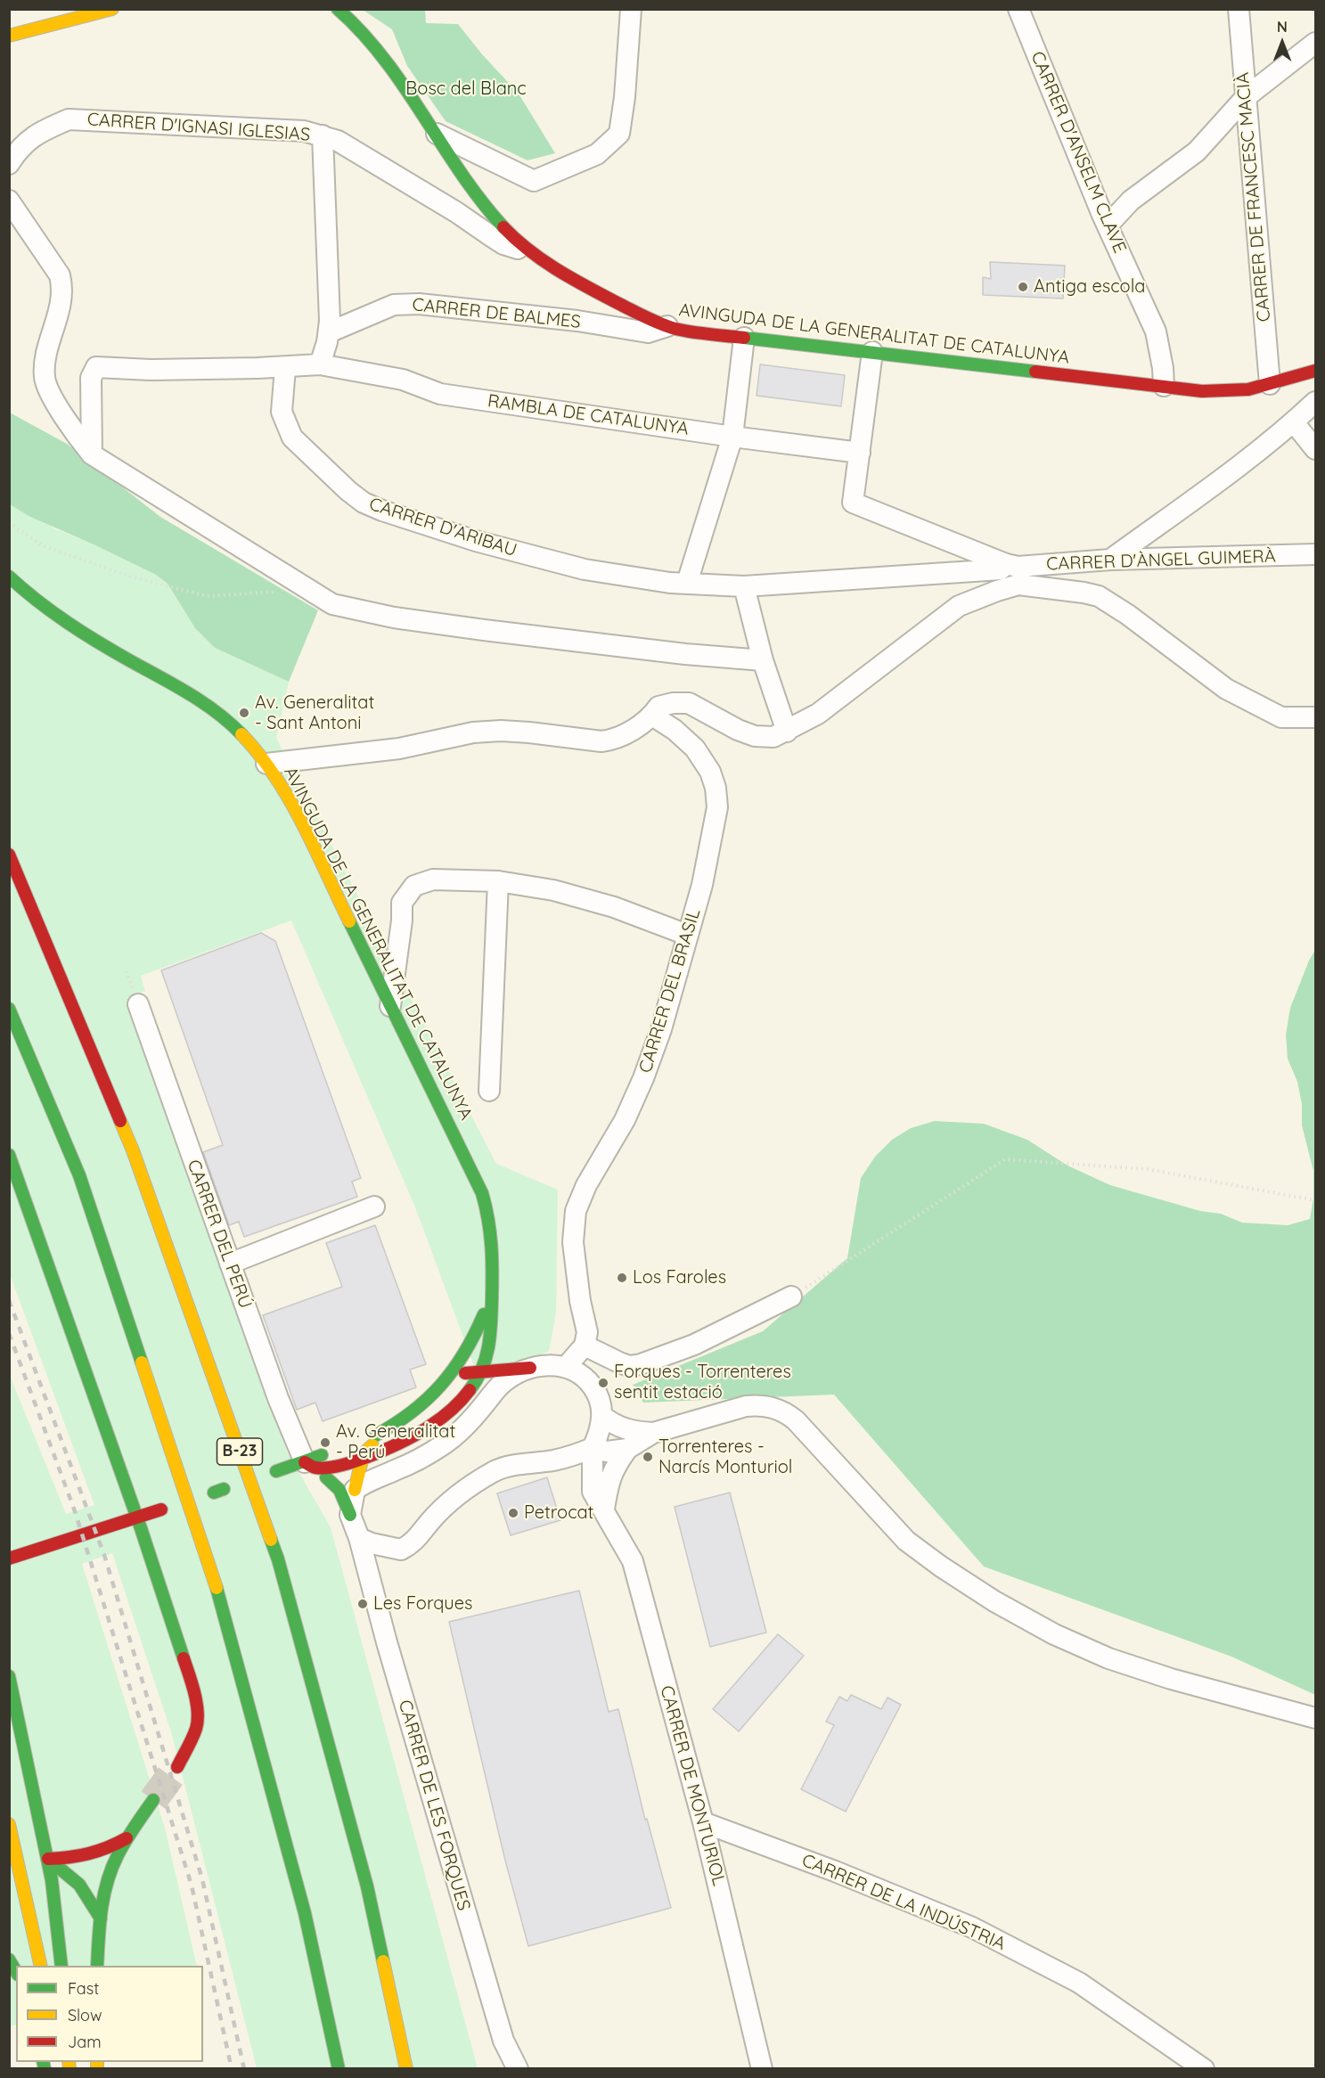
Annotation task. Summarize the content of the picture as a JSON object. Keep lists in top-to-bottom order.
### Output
{
  "streets": {
    "main road": ["AVINGUDA DE LA GENERALITAT DE CATALUNYA", "B-23"],
    "street": [
      "CARRER D'IGNASI IGLESIAS",
      "CARRER D'ANSELM CLAVE",
      "CARRER DE FRANCESC MACIÀ",
      "CARRER DE BALMES",
      "RAMBLA DE CATALUNYA",
      "CARRER D'ARIBAU",
      "CARRER D'ÀNGEL GUIMERÀ",
      "CARRER DEL BRASIL",
      "CARRER DEL PERÚ",
      "CARRER DE MONTURIOL",
      "CARRER DE LES FORQUES",
      "CARRER DE LA INDÚSTRIA"
    ]
  },
  "crossings": [
    ["CARRER D'IGNASI IGLESIAS", "AVINGUDA DE LA GENERALITAT DE CATALUNYA"],
    ["CARRER D'ANSELM CLAVE", "AVINGUDA DE LA GENERALITAT DE CATALUNYA"],
    ["CARRER DE FRANCESC MACIÀ", "AVINGUDA DE LA GENERALITAT DE CATALUNYA"],
    ["CARRER DE BALMES", "AVINGUDA DE LA GENERALITAT DE CATALUNYA"],
    ["AVINGUDA DE LA GENERALITAT DE CATALUNYA", "CARRER DEL PERÚ"],
    ["CARRER D'ARIBAU", "CARRER D'ÀNGEL GUIMERÀ"],
    ["CARRER DE MONTURIOL", "CARRER DE LA INDÚSTRIA"]
  ],
  "parks": ["Bosc del Blanc"],
  "places": [
    "Antiga escola",
    "Av. Generalitat - Sant Antoni",
    "Los Faroles",
    "Forques - Torrenteres sentit estació",
    "Av. Generalitat - Perú",
    "Torrenteres - Narcís Monturiol",
    "Petrocat",
    "Les Forques"
  ],
  "legend": ["Fast", "Slow", "Jam"],
  "north": "top"
}
